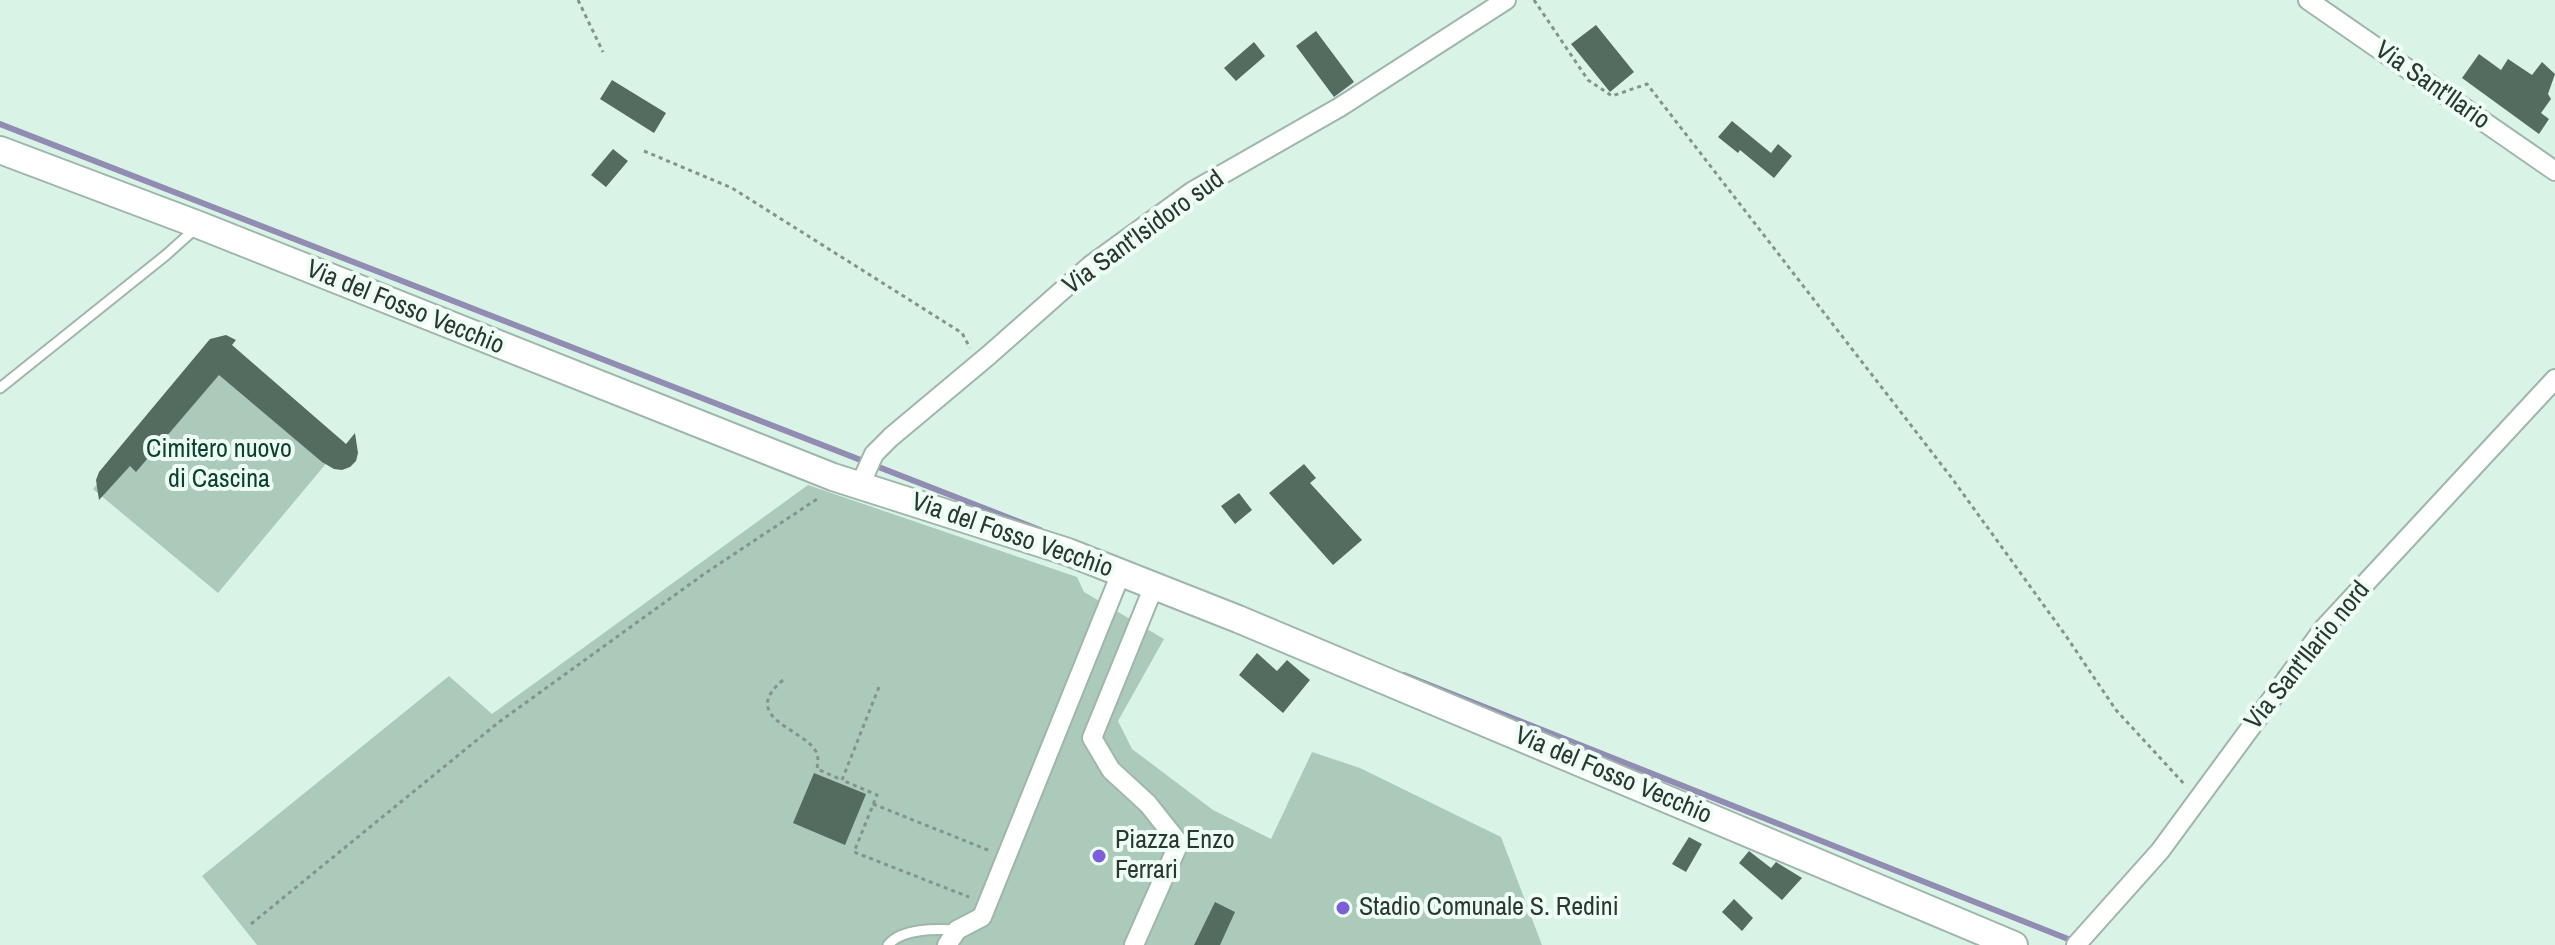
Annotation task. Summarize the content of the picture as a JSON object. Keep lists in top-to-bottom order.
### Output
{
  "streets": {
    "street": [
      "Via Sant'Ilario",
      "Via Sant'Isidoro sud",
      "Via del Fosso Vecchio",
      "Via Sant'Ilario nord"
    ]
  },
  "crossings": [
    ["Via Sant'Isidoro sud", "Via del Fosso Vecchio"]
  ],
  "parks": ["Cimitero nuovo di Cascina"],
  "places": ["Piazza Enzo Ferrari", "Stadio Comunale S. Redini"]
}
